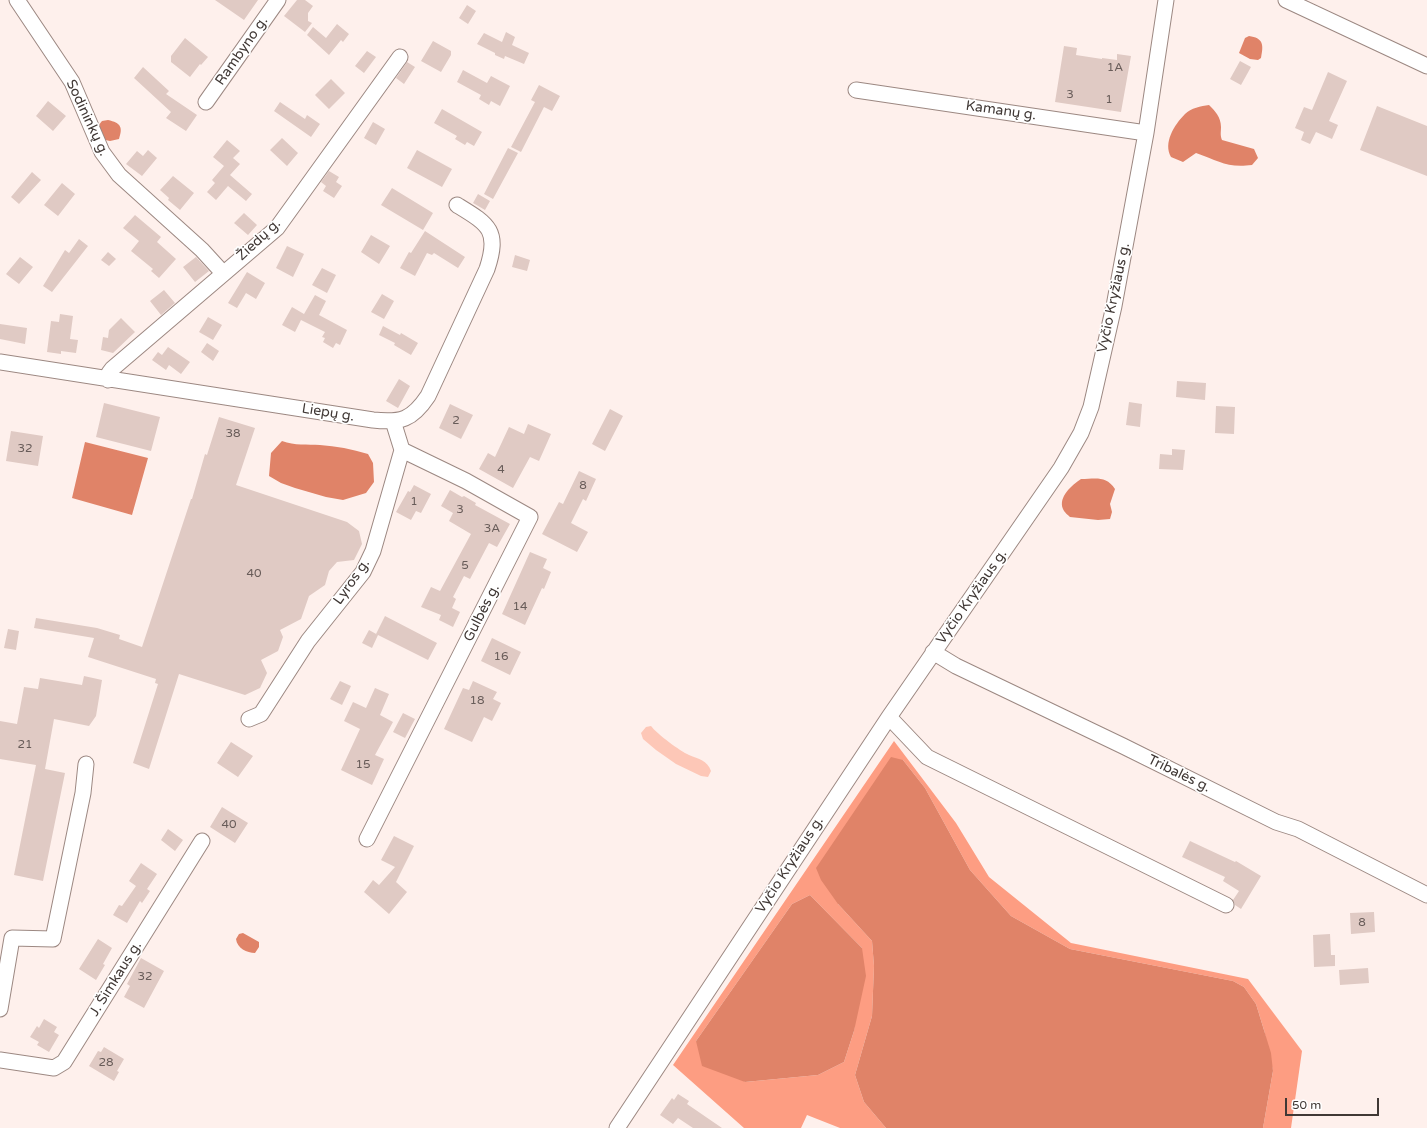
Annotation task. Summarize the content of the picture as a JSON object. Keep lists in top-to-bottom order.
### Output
{
  "streets": {
    "street": [
      "Rambyno g.",
      "Kamanų g.",
      "Sodininkų g.",
      "Žiedų g.",
      "Vyčio Kryžiaus g.",
      "Liepų g.",
      "Lyros g.",
      "Gulbės g.",
      "Tribalės g.",
      "J. Šimkaus g."
    ]
  },
  "crossings": [
    ["Kamanų g.", "Vyčio Kryžiaus g."],
    ["Sodininkų g.", "Žiedų g."],
    ["Žiedų g.", "Liepų g."],
    ["Vyčio Kryžiaus g.", "Tribalės g."],
    ["Lyros g.", "Gulbės g."]
  ],
  "house_numbers": [
    "1A",
    "3",
    "1",
    "2",
    "38",
    "32",
    "4",
    "8",
    "1",
    "3",
    "3A",
    "5",
    "40",
    "14",
    "16",
    "18",
    "21",
    "15",
    "40",
    "8",
    "32",
    "28"
  ],
  "scale_bar": "50 m"
}
